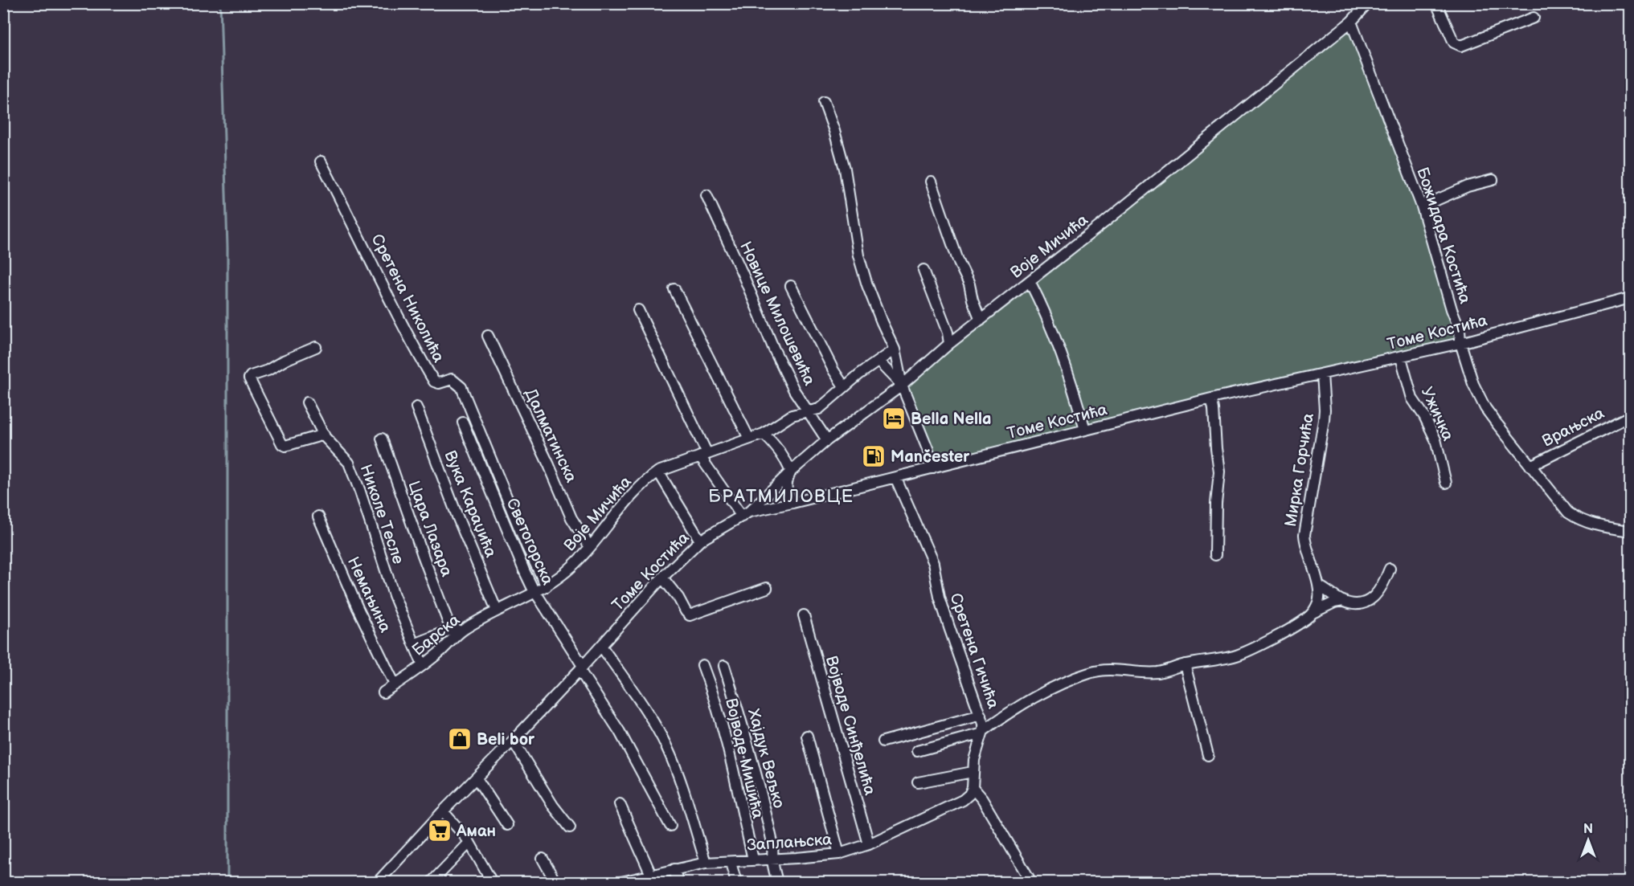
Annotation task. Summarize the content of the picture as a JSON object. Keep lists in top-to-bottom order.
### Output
{
  "streets": {
    "street": [
      "Божидара Костића",
      "Воје Мичића",
      "Сретена Николића",
      "Новице Милошевића",
      "Томе Костића",
      "Ужичка",
      "Врањска",
      "Далматинска",
      "Мирка Горчића",
      "Вука Караџића",
      "Николе Тесле",
      "Цара Лазара",
      "Светогорска",
      "Немањина",
      "Барска",
      "Сретена Гичића",
      "Војводе Синђелића",
      "Војводе Мишића",
      "Хајдук Вељко",
      "Заплањска"
    ]
  },
  "crossings": [
    ["Божидара Костића", "Воје Мичића"],
    ["Божидара Костића", "Томе Костића"],
    ["Божидара Костића", "Врањска"],
    ["Воје Мичића", "Сретена Николића"],
    ["Воје Мичића", "Новице Милошевића"],
    ["Воје Мичића", "Томе Костића"],
    ["Воје Мичића", "Далматинска"],
    ["Воје Мичића", "Светогорска"],
    ["Воје Мичића", "Барска"],
    ["Томе Костића", "Ужичка"],
    ["Томе Костића", "Мирка Горчића"],
    ["Томе Костића", "Светогорска"],
    ["Томе Костића", "Сретена Гичића"],
    ["Вука Караџића", "Барска"],
    ["Николе Тесле", "Барска"],
    ["Светогорска", "Барска"],
    ["Немањина", "Барска"],
    ["Сретена Гичића", "Заплањска"],
    ["Војводе Синђелића", "Заплањска"],
    ["Војводе Мишића", "Заплањска"],
    ["Хајдук Вељко", "Заплањска"]
  ],
  "districts": ["БРАТМИЛОВЦЕ"],
  "places": {
    "hotel": ["Bella Nella"],
    "fuel station": ["Mančester"],
    "shop": ["Beli bor"],
    "supermarket": ["Аман"]
  },
  "north": "top"
}
